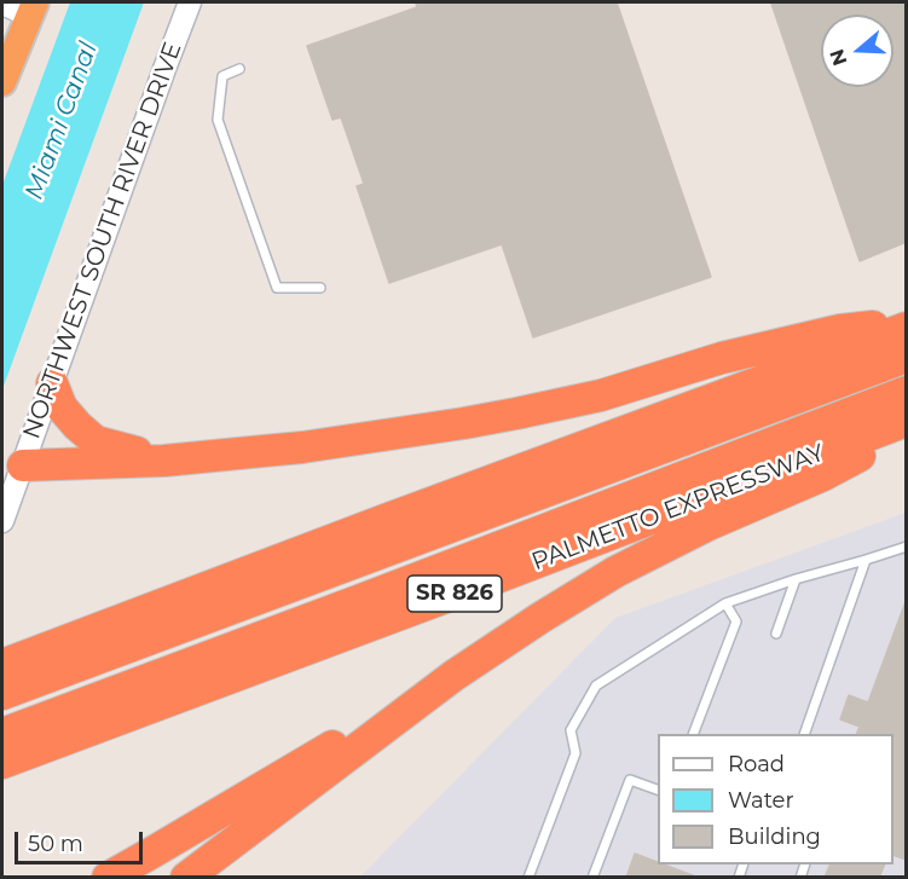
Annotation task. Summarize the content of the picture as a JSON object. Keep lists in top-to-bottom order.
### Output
{
  "streets": {
    "highway": ["PALMETTO EXPRESSWAY", "SR 826"],
    "street": ["NORTHWEST SOUTH RIVER DRIVE"]
  },
  "water": ["Miami Canal"],
  "legend": ["Road", "Water", "Building"],
  "scale_bar": "50 m",
  "north": "left"
}
